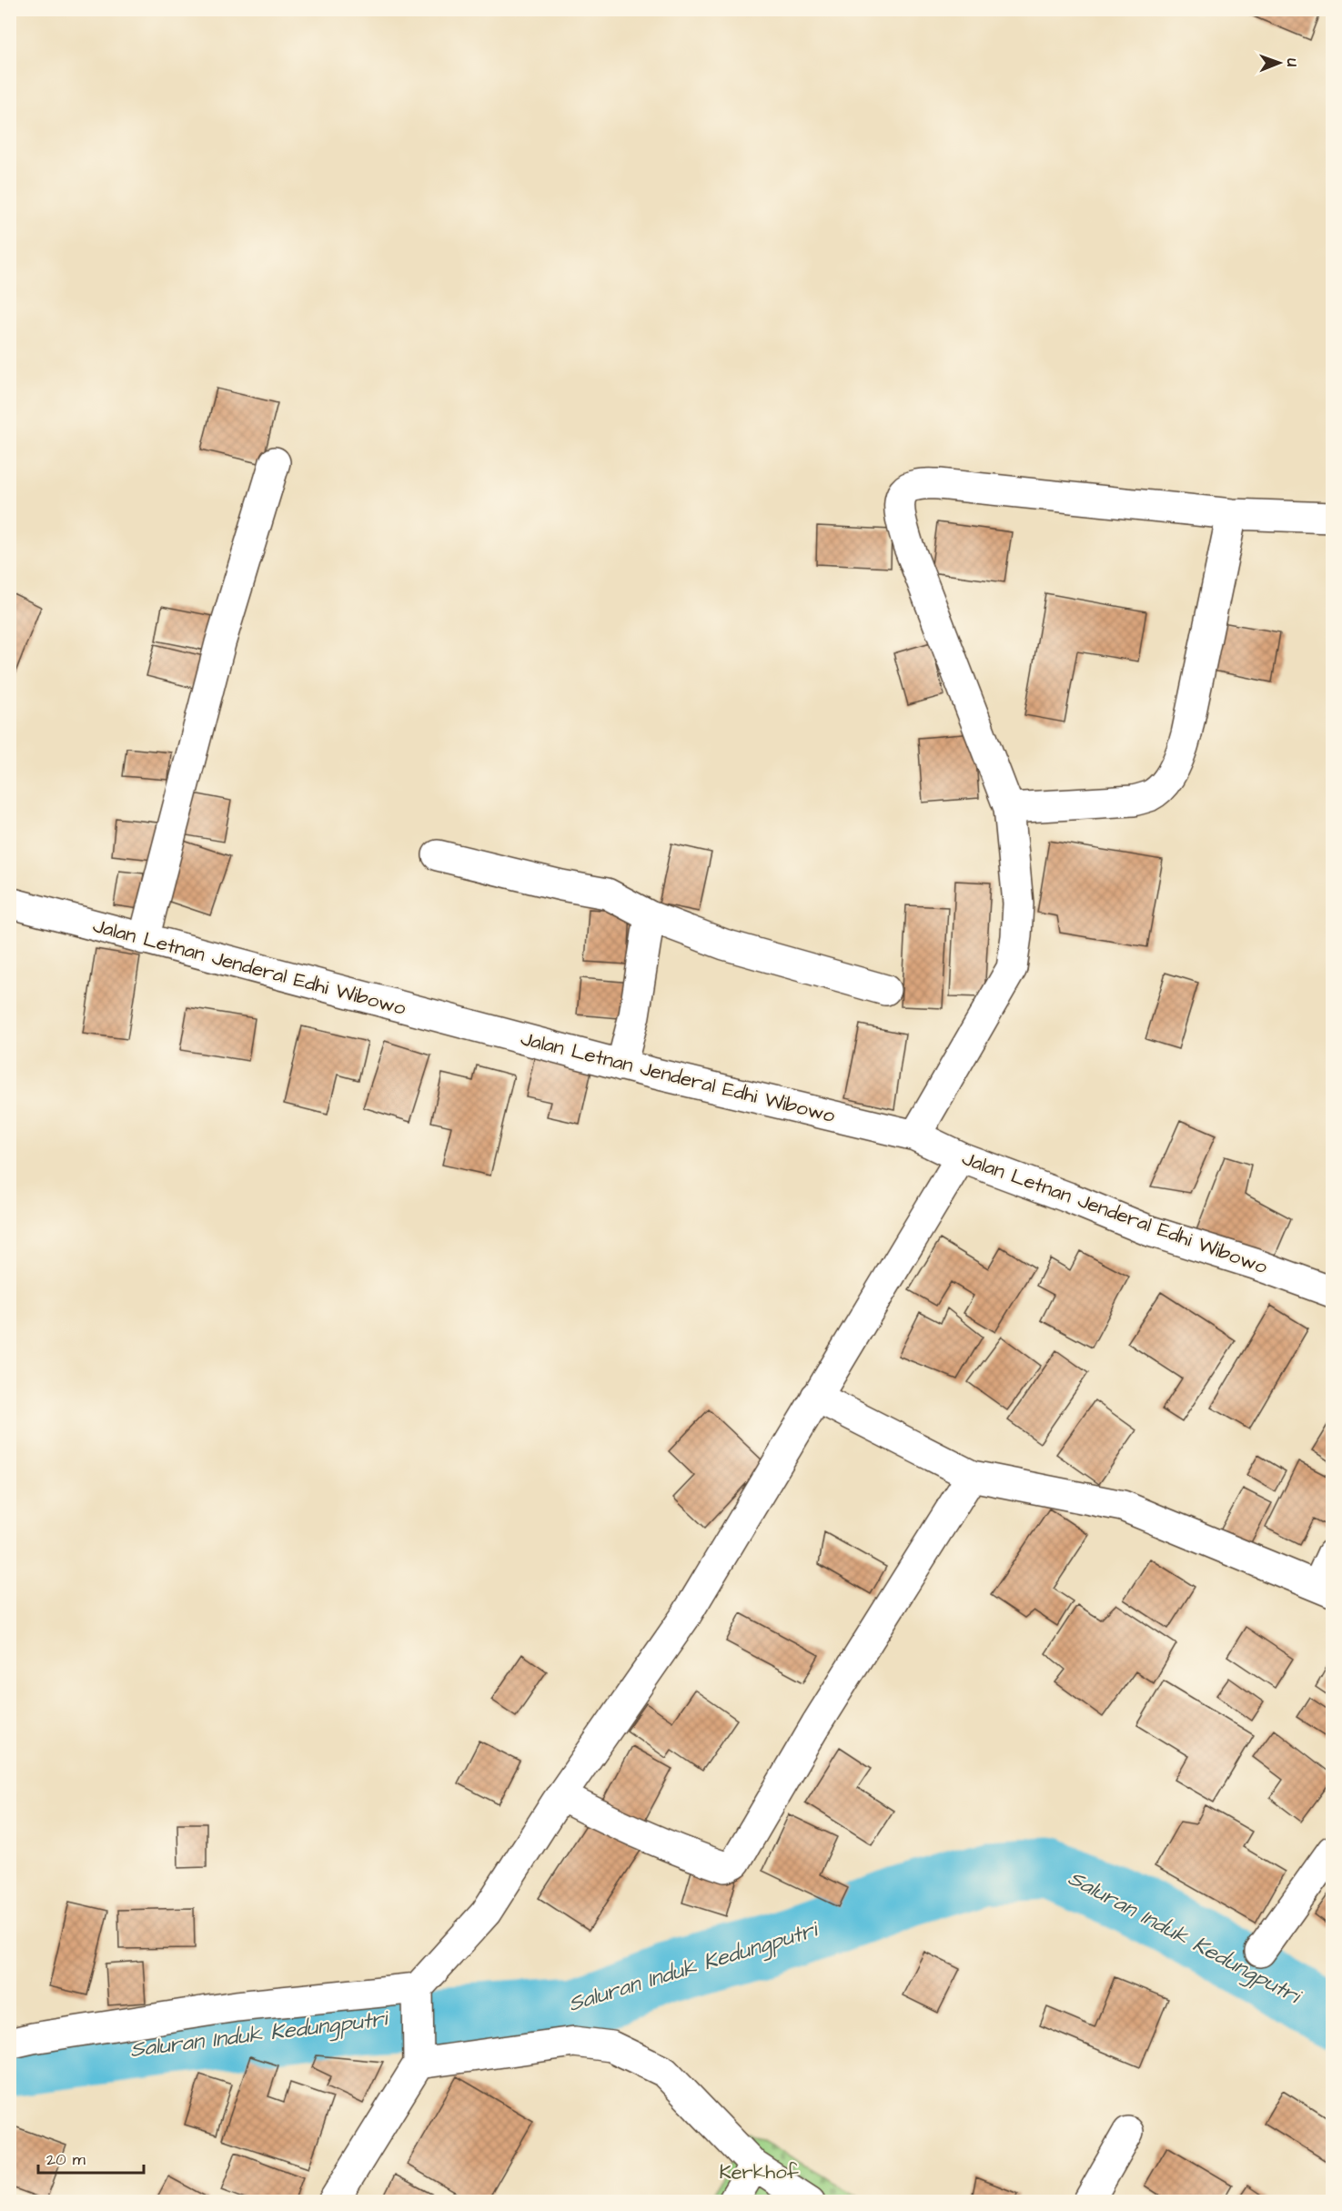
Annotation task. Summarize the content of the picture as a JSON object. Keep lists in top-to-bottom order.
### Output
{
  "streets": {
    "street": ["Jalan Letnan Jenderal Edhi Wibowo"]
  },
  "water": ["Saluran Induk Kedungputri"],
  "parks": ["Kerkhof"],
  "scale_bar": "20 m",
  "north": "right"
}
